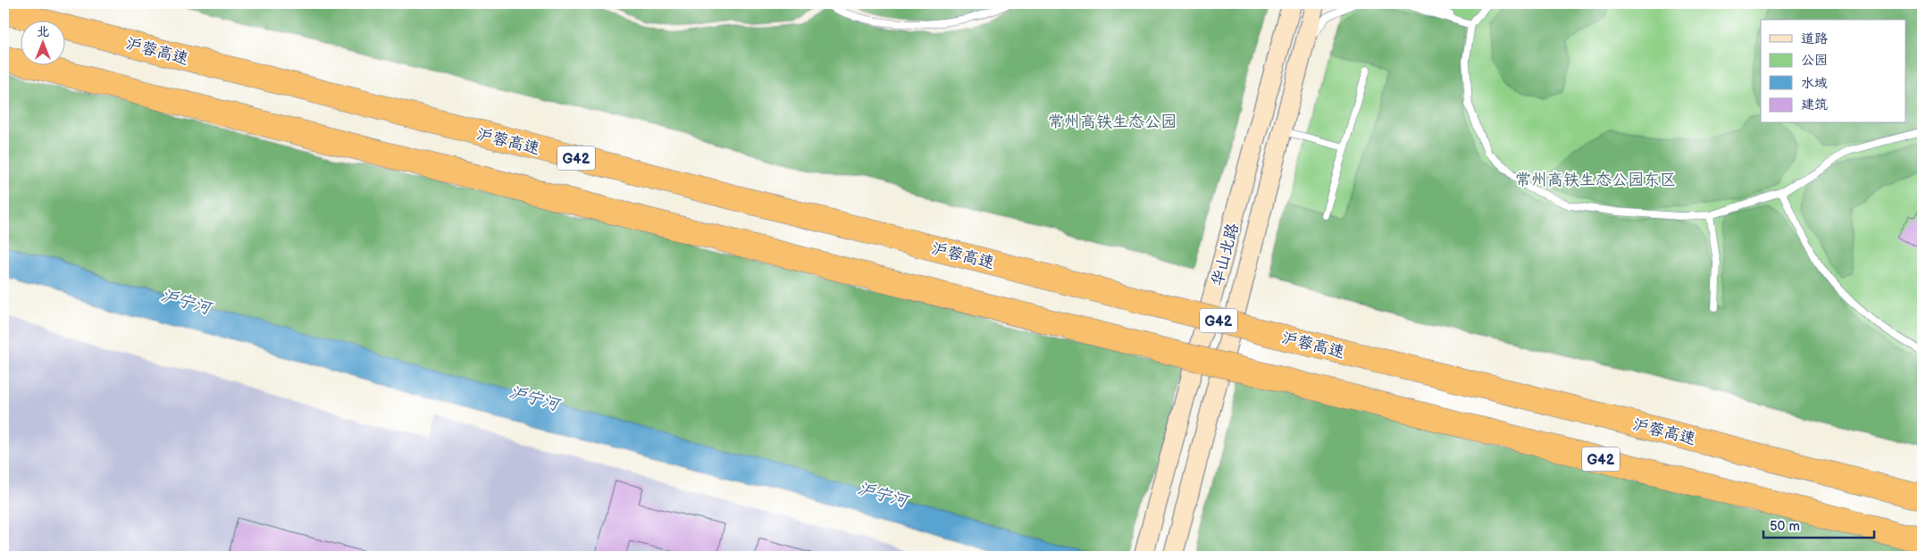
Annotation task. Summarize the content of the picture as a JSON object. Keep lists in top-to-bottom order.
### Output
{
  "streets": {
    "highway": ["沪蓉高速", "G42"],
    "main road": ["华山北路"]
  },
  "water": ["沪宁河"],
  "parks": ["常州高铁生态公园", "常州高铁生态公园东区"],
  "legend": [
    "道路",
    "公园",
    "水域",
    "建筑"
  ],
  "scale_bar": "50 m",
  "north": "top"
}
